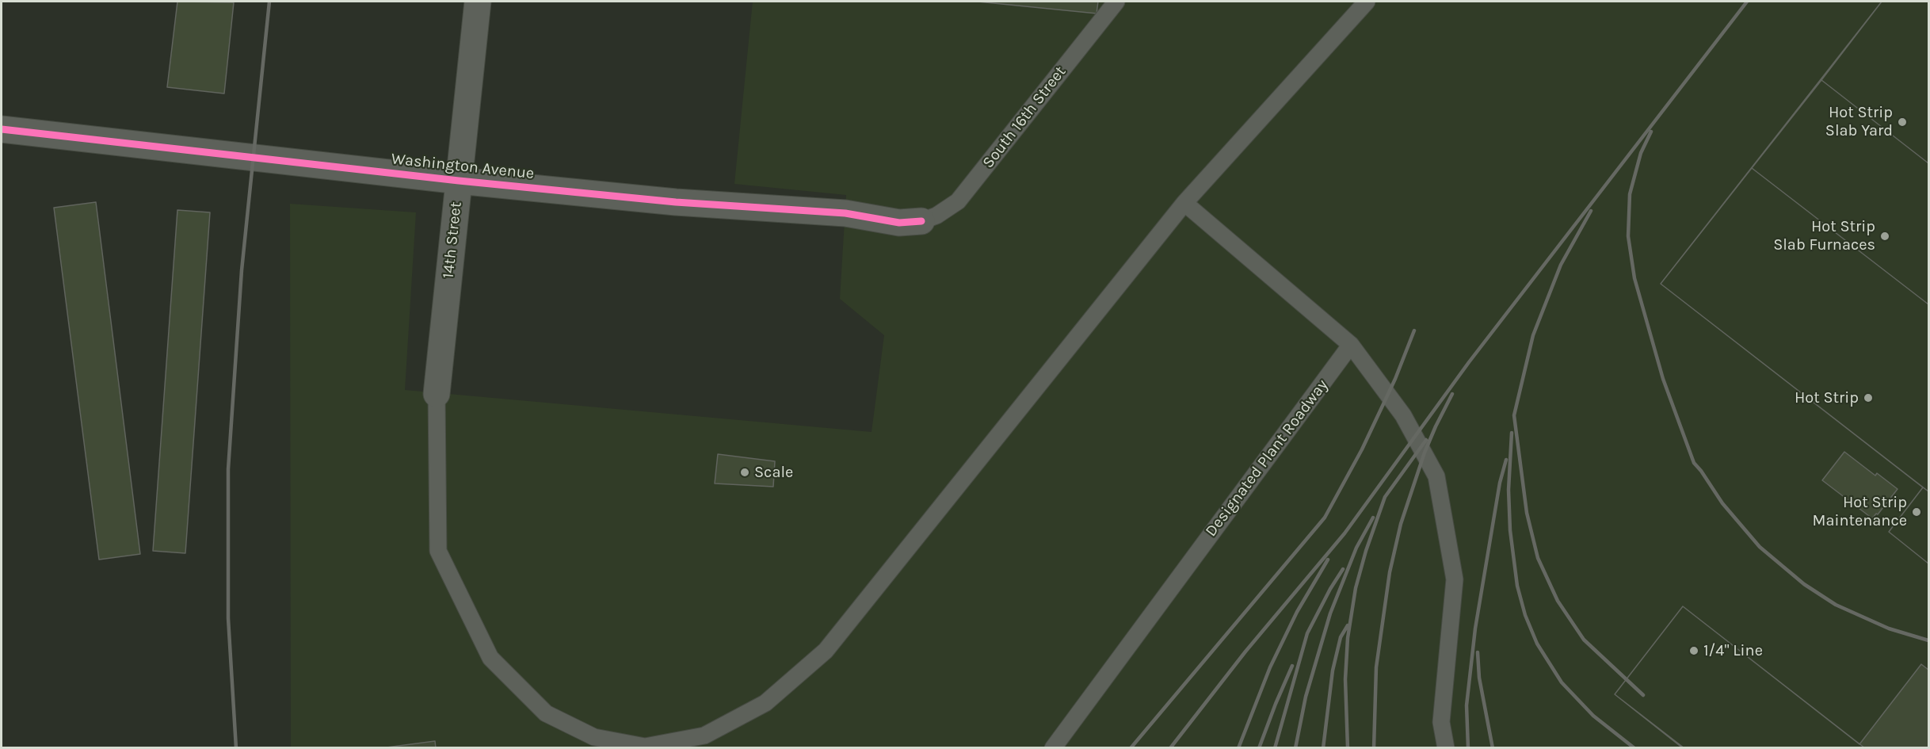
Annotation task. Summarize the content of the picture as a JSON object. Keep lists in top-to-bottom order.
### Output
{
  "streets": {
    "street": ["Washington Avenue", "14th Street"],
    "lane": ["South 16th Street", "Designated Plant Roadway"]
  },
  "crossings": [
    ["South 16th Street", "Washington Avenue"],
    ["Washington Avenue", "14th Street"]
  ],
  "places": [
    "Hot Strip Slab Yard",
    "Hot Strip Slab Furnaces",
    "Hot Strip",
    "Scale",
    "Hot Strip Maintenance",
    "1/4\" Line"
  ]
}
